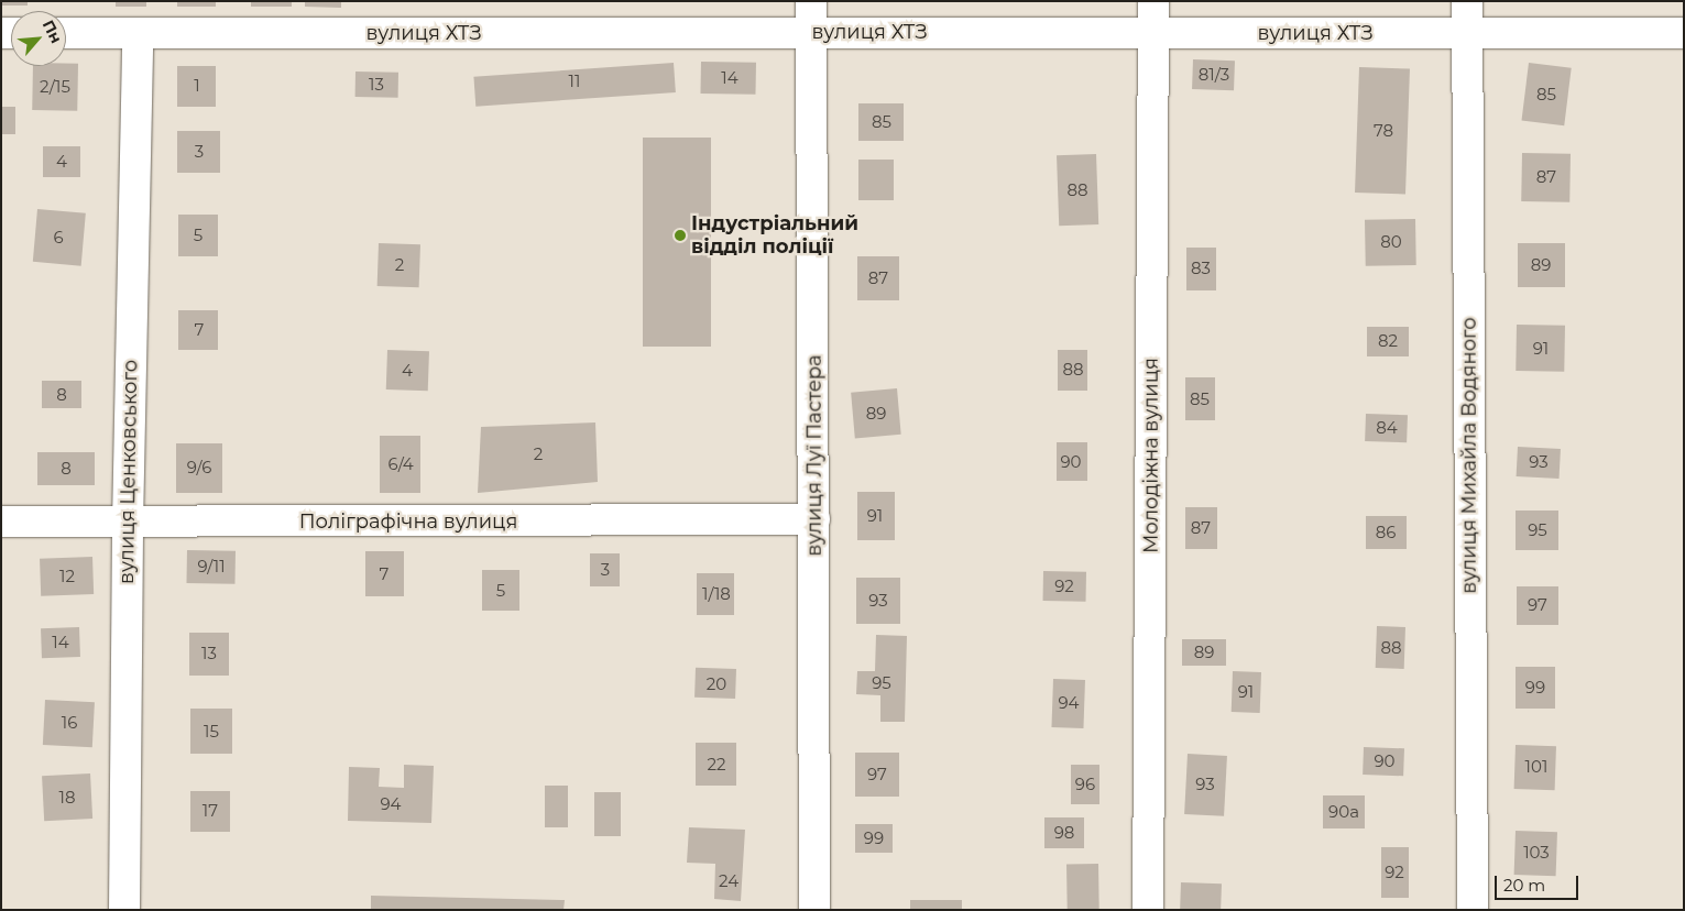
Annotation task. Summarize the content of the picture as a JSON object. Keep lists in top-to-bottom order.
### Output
{
  "streets": {
    "street": [
      "вулиця ХТЗ",
      "вулиця Луї Пастера",
      "Молодіжна вулиця",
      "вулиця Михайла Водяного",
      "вулиця Ценковського",
      "Поліграфічна вулиця"
    ]
  },
  "crossings": [
    ["вулиця ХТЗ", "вулиця Луї Пастера"],
    ["вулиця ХТЗ", "Молодіжна вулиця"],
    ["вулиця ХТЗ", "вулиця Михайла Водяного"],
    ["вулиця ХТЗ", "вулиця Ценковського"],
    ["вулиця Луї Пастера", "Поліграфічна вулиця"],
    ["вулиця Ценковського", "Поліграфічна вулиця"]
  ],
  "places": ["Індустріальний відділ поліції"],
  "house_numbers": [
    "81/3",
    "14",
    "11",
    "13",
    "1",
    "2/15",
    "85",
    "85",
    "78",
    "3",
    "4",
    "87",
    "88",
    "5",
    "6",
    "80",
    "2",
    "89",
    "83",
    "87",
    "7",
    "82",
    "91",
    "88",
    "4",
    "8",
    "85",
    "89",
    "84",
    "2",
    "90",
    "93",
    "6/4",
    "9/6",
    "8",
    "91",
    "87",
    "95",
    "86",
    "9/11",
    "3",
    "7",
    "12",
    "92",
    "5",
    "1/18",
    "93",
    "97",
    "14",
    "88",
    "89",
    "13",
    "95",
    "20",
    "99",
    "91",
    "94",
    "16",
    "15",
    "90",
    "22",
    "101",
    "97",
    "96",
    "93",
    "18",
    "94",
    "17",
    "90а",
    "98",
    "99",
    "103",
    "92",
    "24"
  ],
  "scale_bar": "20 m",
  "north": "top right"
}
